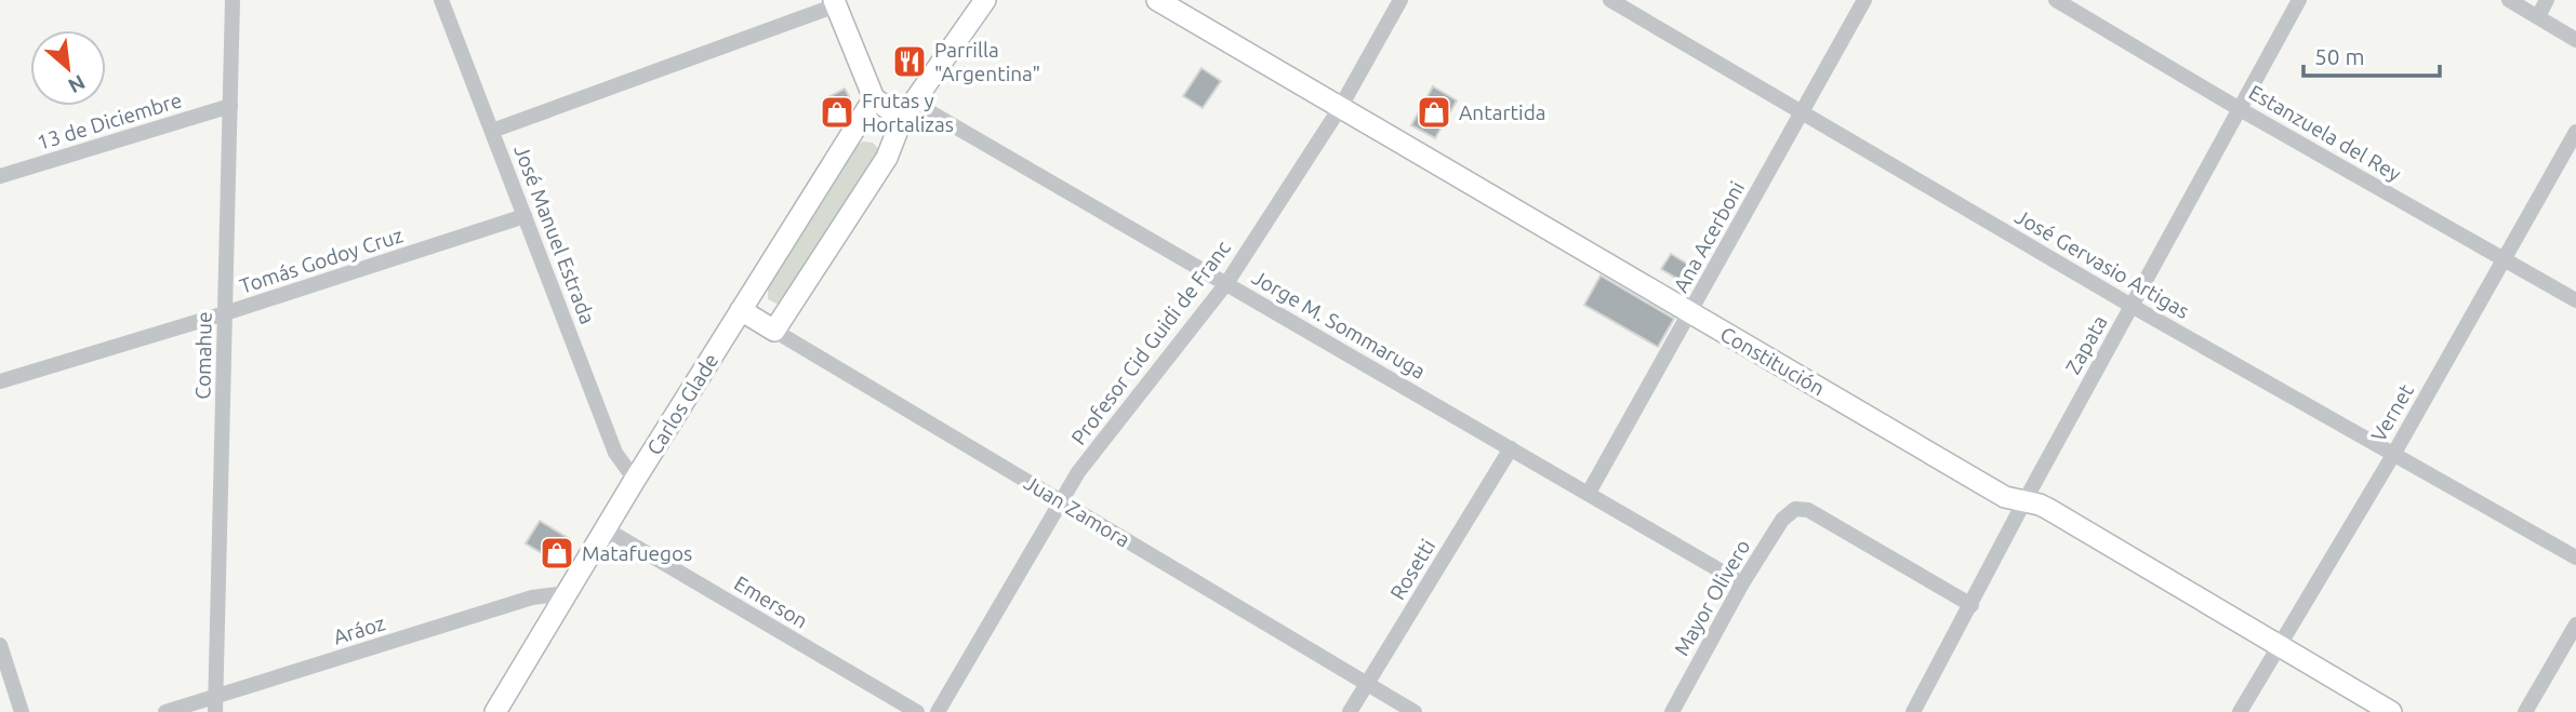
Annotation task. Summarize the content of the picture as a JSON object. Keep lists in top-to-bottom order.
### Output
{
  "streets": {
    "street": [
      "13 de Diciembre",
      "Estanzuela del Rey",
      "José Manuel Estrada",
      "Ana Acerboni",
      "Tomás Godoy Cruz",
      "José Gervasio Artigas",
      "Jorge M. Sommaruga",
      "Profesor Cid Guidi de Franc",
      "Zapata",
      "Comahue",
      "Constitución",
      "Carlos Glade",
      "Vernet",
      "Juan Zamora",
      "Rosetti",
      "Mayor Olivero",
      "Emerson",
      "Aráoz"
    ]
  },
  "crossings": [
    ["13 de Diciembre", "Comahue"],
    ["Estanzuela del Rey", "Zapata"],
    ["Estanzuela del Rey", "Vernet"],
    ["José Manuel Estrada", "Tomás Godoy Cruz"],
    ["José Manuel Estrada", "Carlos Glade"],
    ["Ana Acerboni", "José Gervasio Artigas"],
    ["Ana Acerboni", "Jorge M. Sommaruga"],
    ["Ana Acerboni", "Constitución"],
    ["Tomás Godoy Cruz", "Comahue"],
    ["José Gervasio Artigas", "Zapata"],
    ["José Gervasio Artigas", "Vernet"],
    ["Jorge M. Sommaruga", "Profesor Cid Guidi de Franc"],
    ["Jorge M. Sommaruga", "Rosetti"],
    ["Jorge M. Sommaruga", "Mayor Olivero"],
    ["Profesor Cid Guidi de Franc", "Constitución"],
    ["Profesor Cid Guidi de Franc", "Juan Zamora"],
    ["Zapata", "Constitución"],
    ["Zapata", "Mayor Olivero"],
    ["Comahue", "Aráoz"],
    ["Constitución", "Vernet"],
    ["Carlos Glade", "Juan Zamora"],
    ["Carlos Glade", "Emerson"],
    ["Carlos Glade", "Aráoz"],
    ["Juan Zamora", "Rosetti"]
  ],
  "places": {
    "restaurant": ["Parrilla \"Argentina\""],
    "shop": ["Frutas y Hortalizas", "Antartida", "Matafuegos"]
  },
  "scale_bar": "50 m",
  "north": "bottom right"
}
